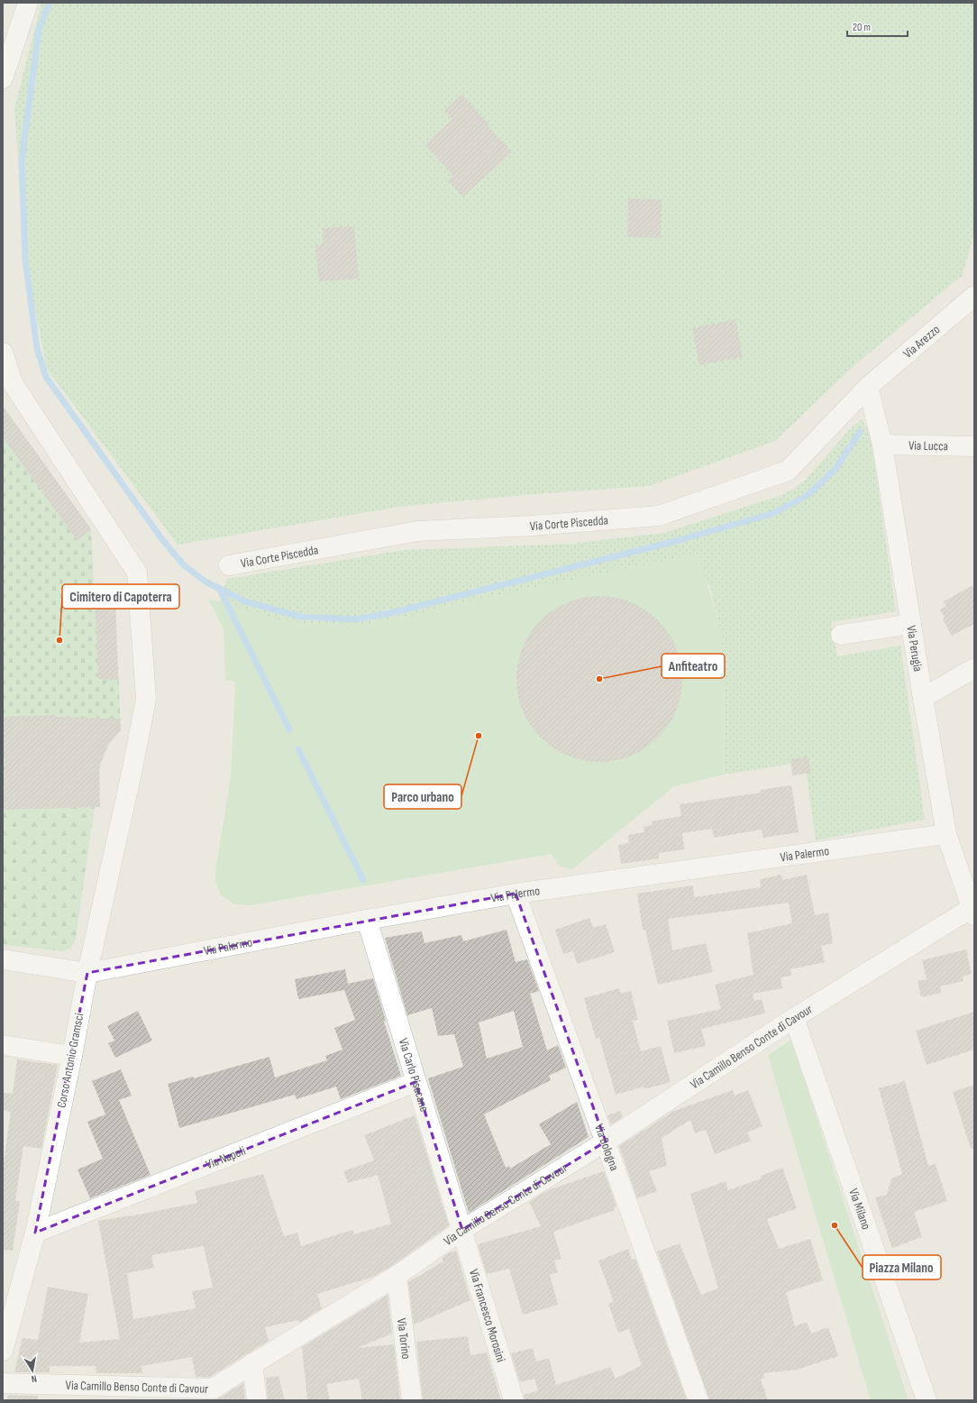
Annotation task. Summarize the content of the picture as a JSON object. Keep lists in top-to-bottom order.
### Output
{
  "streets": {
    "street": [
      "Via Arezzo",
      "Via Lucca",
      "Via Corte Piscedda",
      "Via Perugia",
      "Via Palermo",
      "Via Camillo Benso Conte di Cavour",
      "Corso Antonio Gramsci",
      "Via Carlo Pisacane",
      "Via Bologna",
      "Via Napoli",
      "Via Milano",
      "Via Francesco Morosini",
      "Via Torino"
    ]
  },
  "crossings": [
    ["Via Arezzo", "Via Corte Piscedda"],
    ["Via Arezzo", "Via Perugia"],
    ["Via Lucca", "Via Perugia"],
    ["Via Corte Piscedda", "Via Perugia"],
    ["Via Perugia", "Via Palermo"],
    ["Via Perugia", "Via Camillo Benso Conte di Cavour"],
    ["Via Palermo", "Corso Antonio Gramsci"],
    ["Via Palermo", "Via Carlo Pisacane"],
    ["Via Palermo", "Via Bologna"],
    ["Via Camillo Benso Conte di Cavour", "Via Carlo Pisacane"],
    ["Via Camillo Benso Conte di Cavour", "Via Bologna"],
    ["Via Camillo Benso Conte di Cavour", "Via Milano"],
    ["Via Camillo Benso Conte di Cavour", "Via Francesco Morosini"],
    ["Via Camillo Benso Conte di Cavour", "Via Torino"],
    ["Corso Antonio Gramsci", "Via Napoli"],
    ["Via Carlo Pisacane", "Via Napoli"],
    ["Via Carlo Pisacane", "Via Francesco Morosini"]
  ],
  "places": [
    "Cimitero di Capoterra",
    "Anfiteatro",
    "Parco urbano",
    "Piazza Milano"
  ],
  "scale_bar": "20 m",
  "north": "bottom"
}
